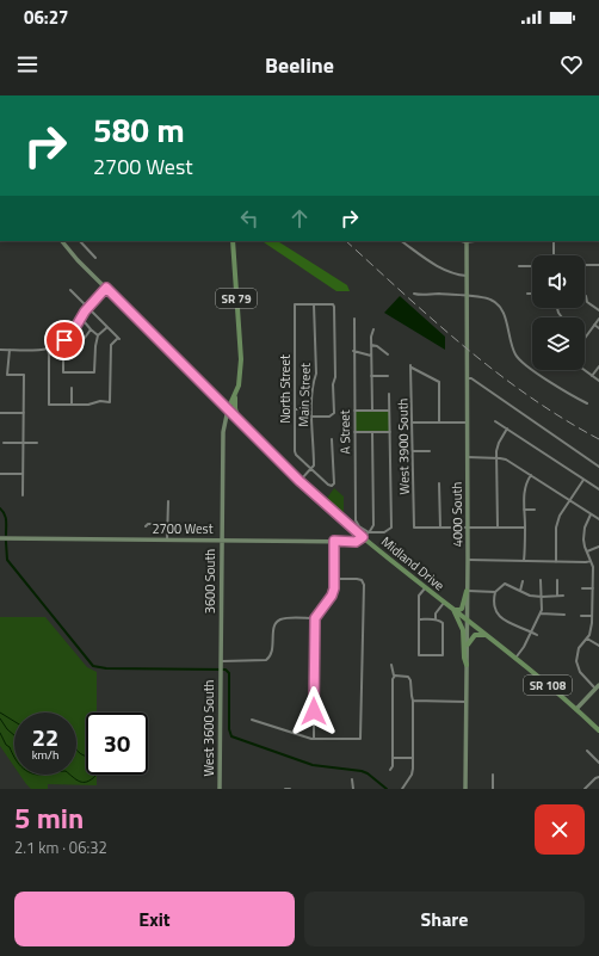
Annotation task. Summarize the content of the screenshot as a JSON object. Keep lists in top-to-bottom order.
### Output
{
  "streets": {
    "main road": ["SR 79", "Midland Drive", "SR 108"],
    "street": [
      "North Street",
      "Main Street",
      "A Street",
      "West 3900 South",
      "4000 South",
      "2700 West",
      "3600 South",
      "West 3600 South"
    ]
  },
  "crossings": [
    ["SR 79", "Midland Drive"],
    ["SR 79", "3600 South"],
    ["North Street", "Main Street"],
    ["4000 South", "Midland Drive"],
    ["2700 West", "Midland Drive"],
    ["2700 West", "3600 South"],
    ["Midland Drive", "3600 South"],
    ["3600 South", "West 3600 South"]
  ],
  "page": {
    "status": "06:27",
    "header": "Beeline",
    "turn": ["580 m", "2700 West"],
    "speed": "22 km/h",
    "limit": "30",
    "heading": ["5 min", "2.1 km · 06:32"],
    "buttons": ["Exit", "Share"]
  }
}
